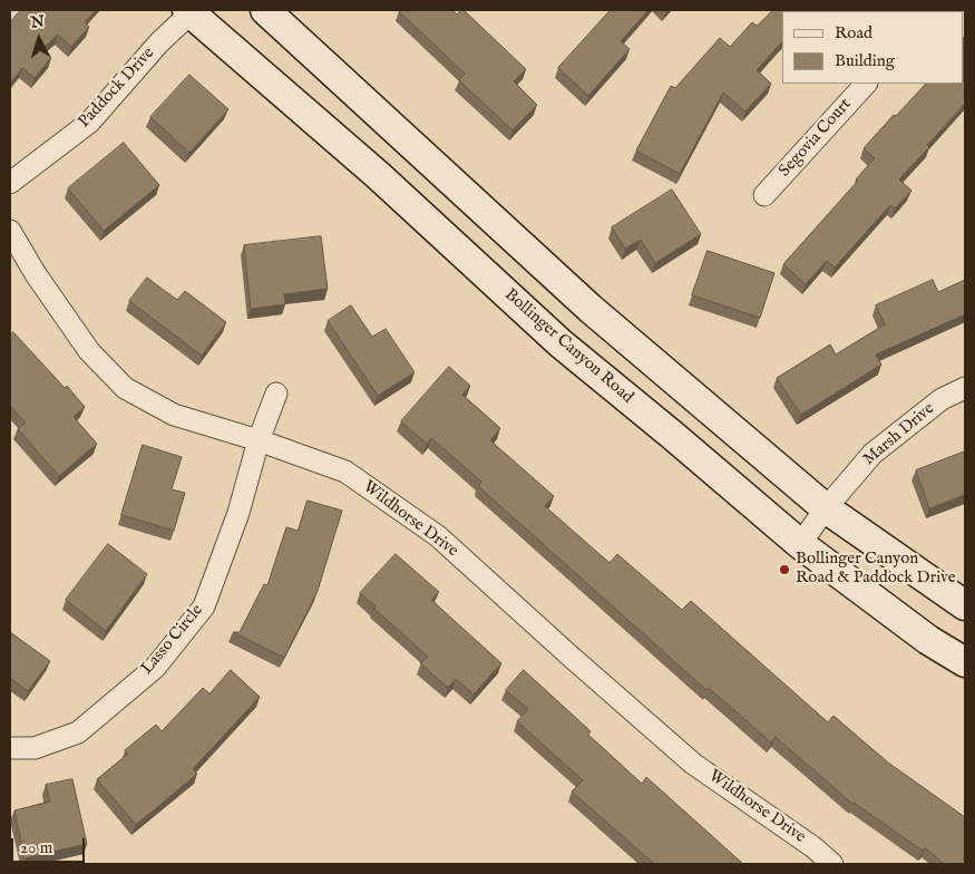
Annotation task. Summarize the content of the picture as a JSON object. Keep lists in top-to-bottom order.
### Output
{
  "streets": {
    "main road": ["Bollinger Canyon Road"],
    "street": [
      "Paddock Drive",
      "Segovia Court",
      "Marsh Drive",
      "Wildhorse Drive",
      "Lasso Circle"
    ]
  },
  "crossings": [
    ["Paddock Drive", "Bollinger Canyon Road"],
    ["Bollinger Canyon Road", "Marsh Drive"],
    ["Wildhorse Drive", "Lasso Circle"]
  ],
  "places": ["Bollinger Canyon Road & Paddock Drive"],
  "legend": ["Road", "Building"],
  "scale_bar": "20 m",
  "north": "top"
}
